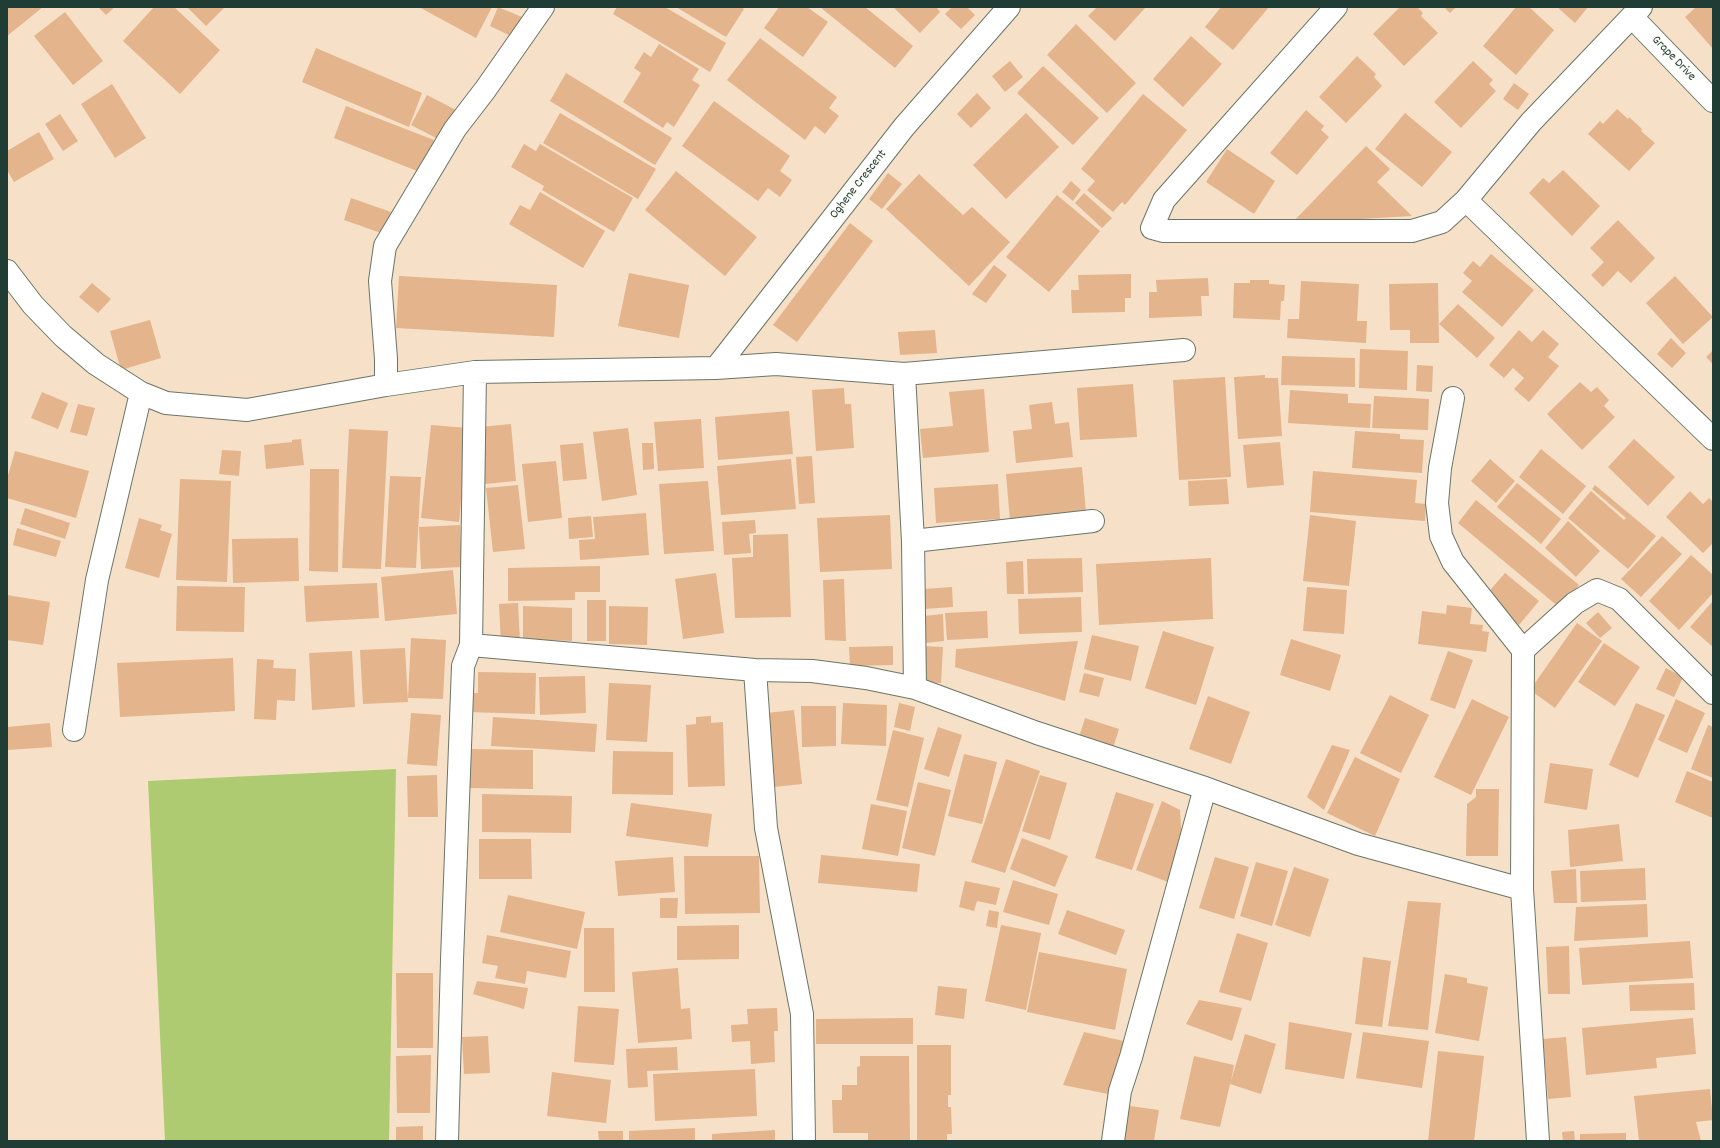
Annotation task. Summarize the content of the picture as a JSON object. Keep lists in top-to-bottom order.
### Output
{
  "streets": {
    "street": ["Grape Drive", "Oghene Crescent"]
  }
}
